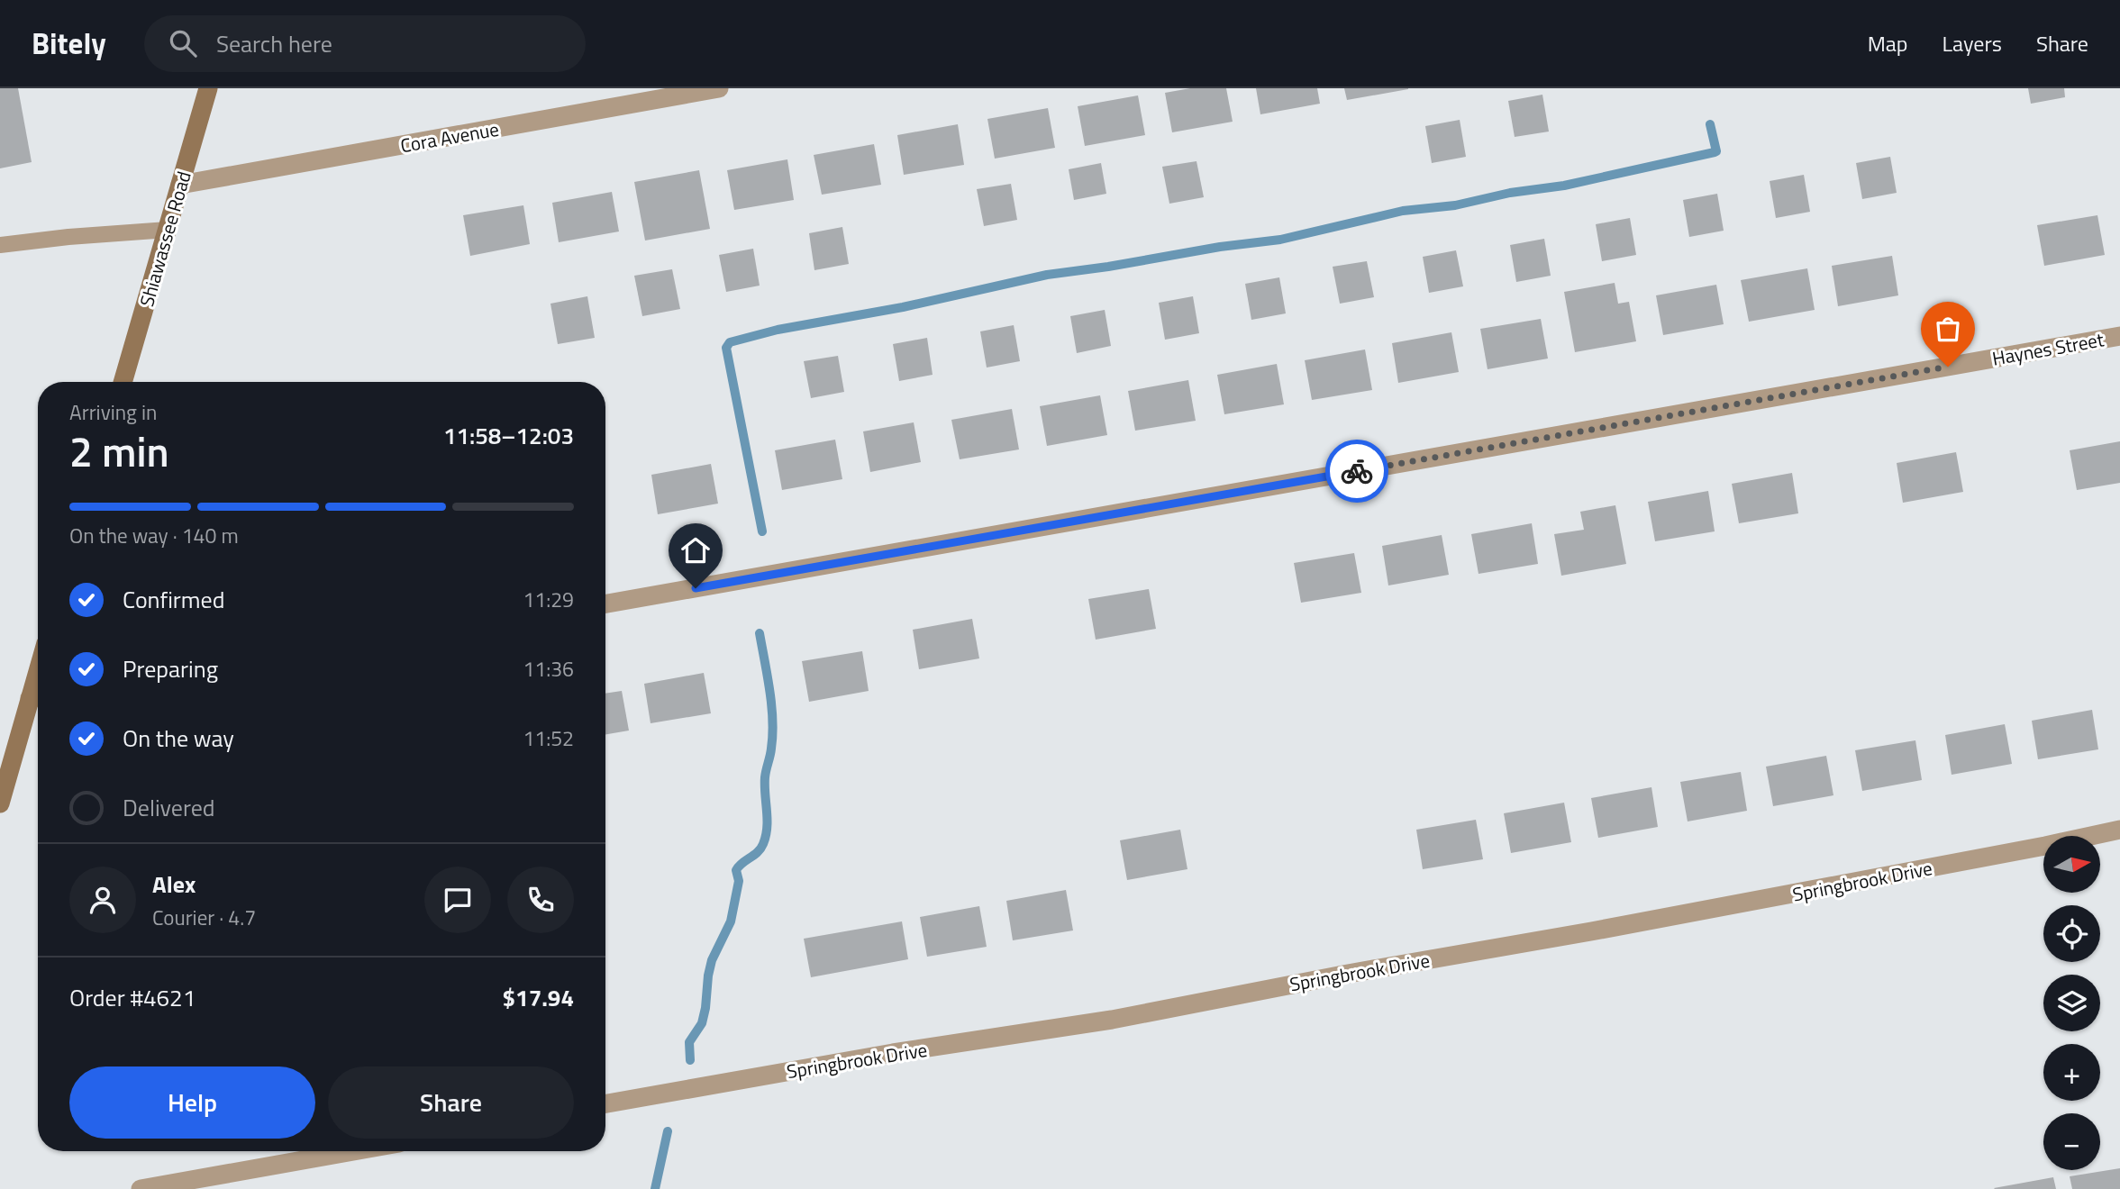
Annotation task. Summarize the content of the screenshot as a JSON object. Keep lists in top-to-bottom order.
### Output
{
  "streets": {
    "street": [
      "Cora Avenue",
      "Shiawassee Road",
      "Haynes Street",
      "Springbrook Drive"
    ]
  },
  "crossings": [
    ["Cora Avenue", "Shiawassee Road"]
  ],
  "north": "right",
  "page": {
    "header": "Bitely",
    "search": "Search here",
    "nav": ["Map", "Layers", "Share"],
    "heading": ["2 min", "Arriving in", "11:58–12:03"],
    "panel": [
      "Alex",
      "Courier · 4.7",
      "Order #4621",
      "$17.94"
    ],
    "bar": "On the way · 140 m",
    "list": [
      ["Confirmed", "11:29"],
      ["Preparing", "11:36"],
      ["On the way", "11:52"],
      "Delivered"
    ],
    "map_buttons": ["+", "−"],
    "buttons": ["Help", "Share"]
  }
}
